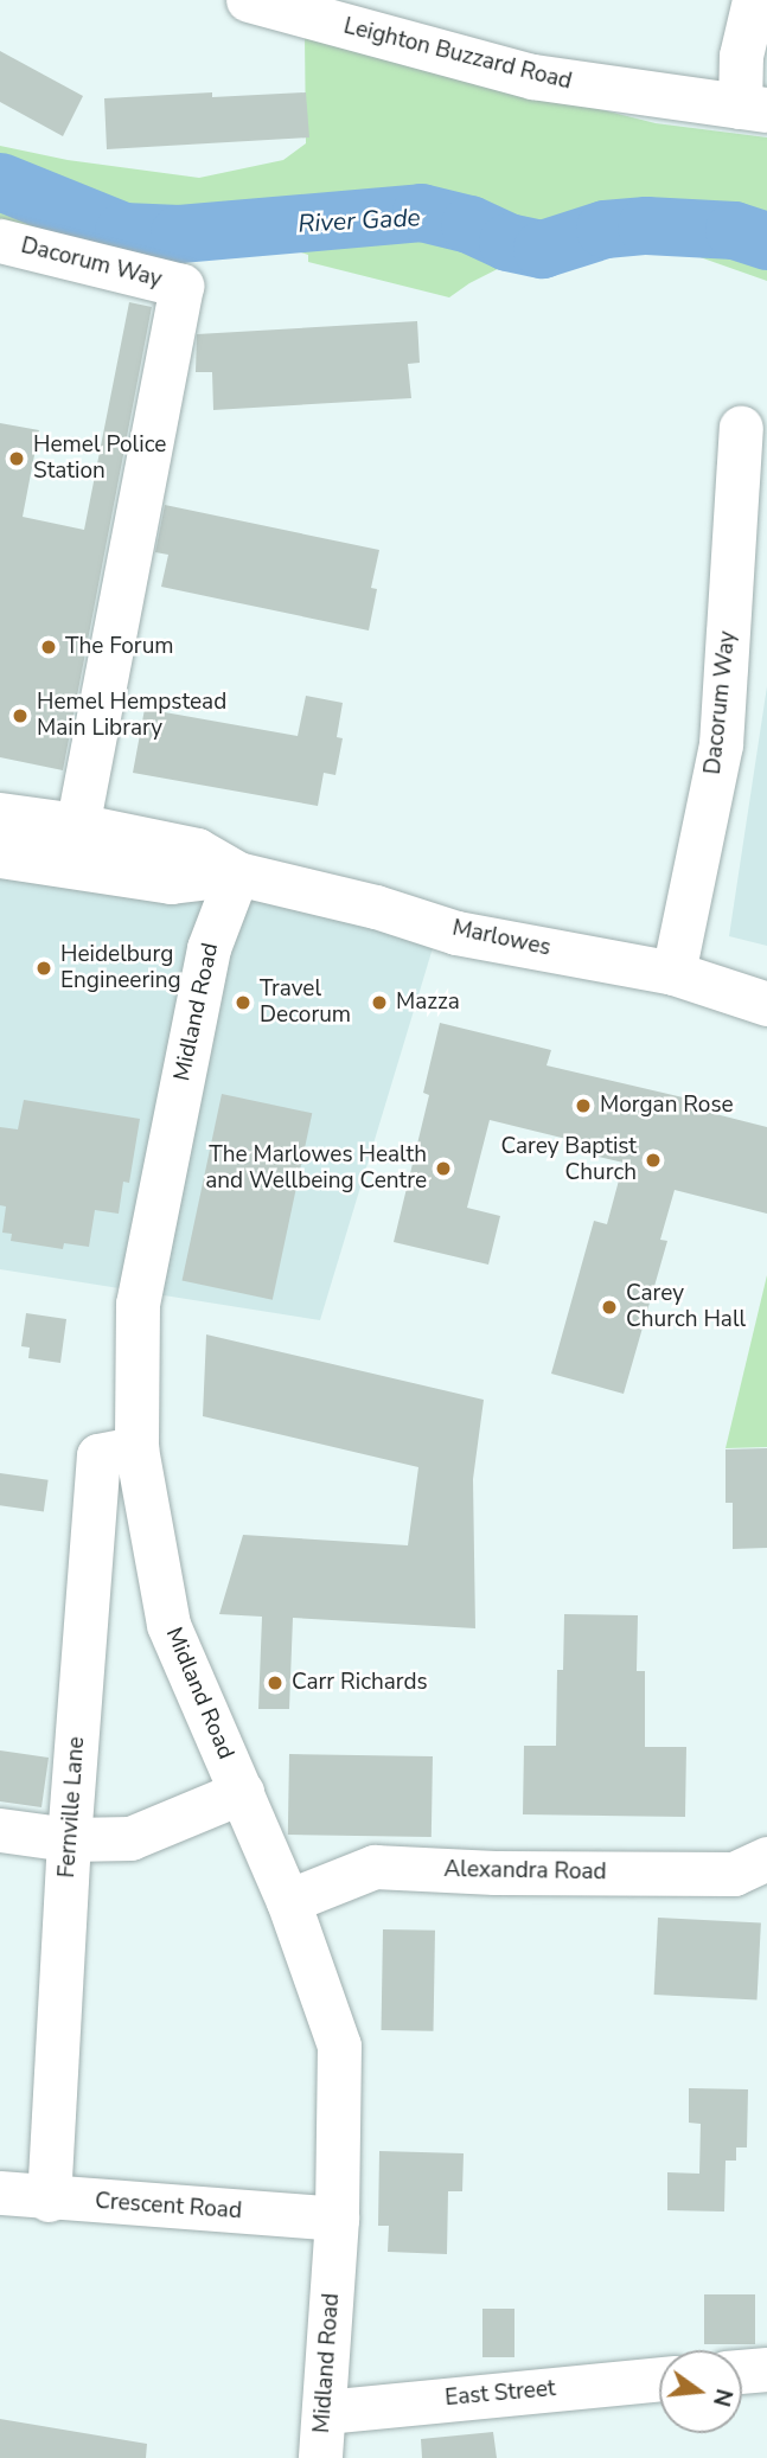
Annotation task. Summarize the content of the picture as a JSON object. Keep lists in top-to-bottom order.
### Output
{
  "streets": {
    "main road": ["Leighton Buzzard Road"],
    "street": [
      "Dacorum Way",
      "Marlowes",
      "Midland Road",
      "Fernville Lane",
      "Alexandra Road",
      "Crescent Road",
      "East Street"
    ]
  },
  "crossings": [
    ["Dacorum Way", "Marlowes"],
    ["Marlowes", "Midland Road"],
    ["Midland Road", "Fernville Lane"],
    ["Midland Road", "Alexandra Road"],
    ["Midland Road", "Crescent Road"],
    ["Midland Road", "East Street"],
    ["Fernville Lane", "Crescent Road"]
  ],
  "water": ["River Gade"],
  "places": [
    "Hemel Police Station",
    "The Forum",
    "Hemel Hempstead Main Library",
    "Heidelburg Engineering",
    "Travel Decorum",
    "Mazza",
    "Morgan Rose",
    "Carey Baptist Church",
    "The Marlowes Health and Wellbeing Centre",
    "Carey Church Hall",
    "Carr Richards"
  ],
  "north": "right"
}
